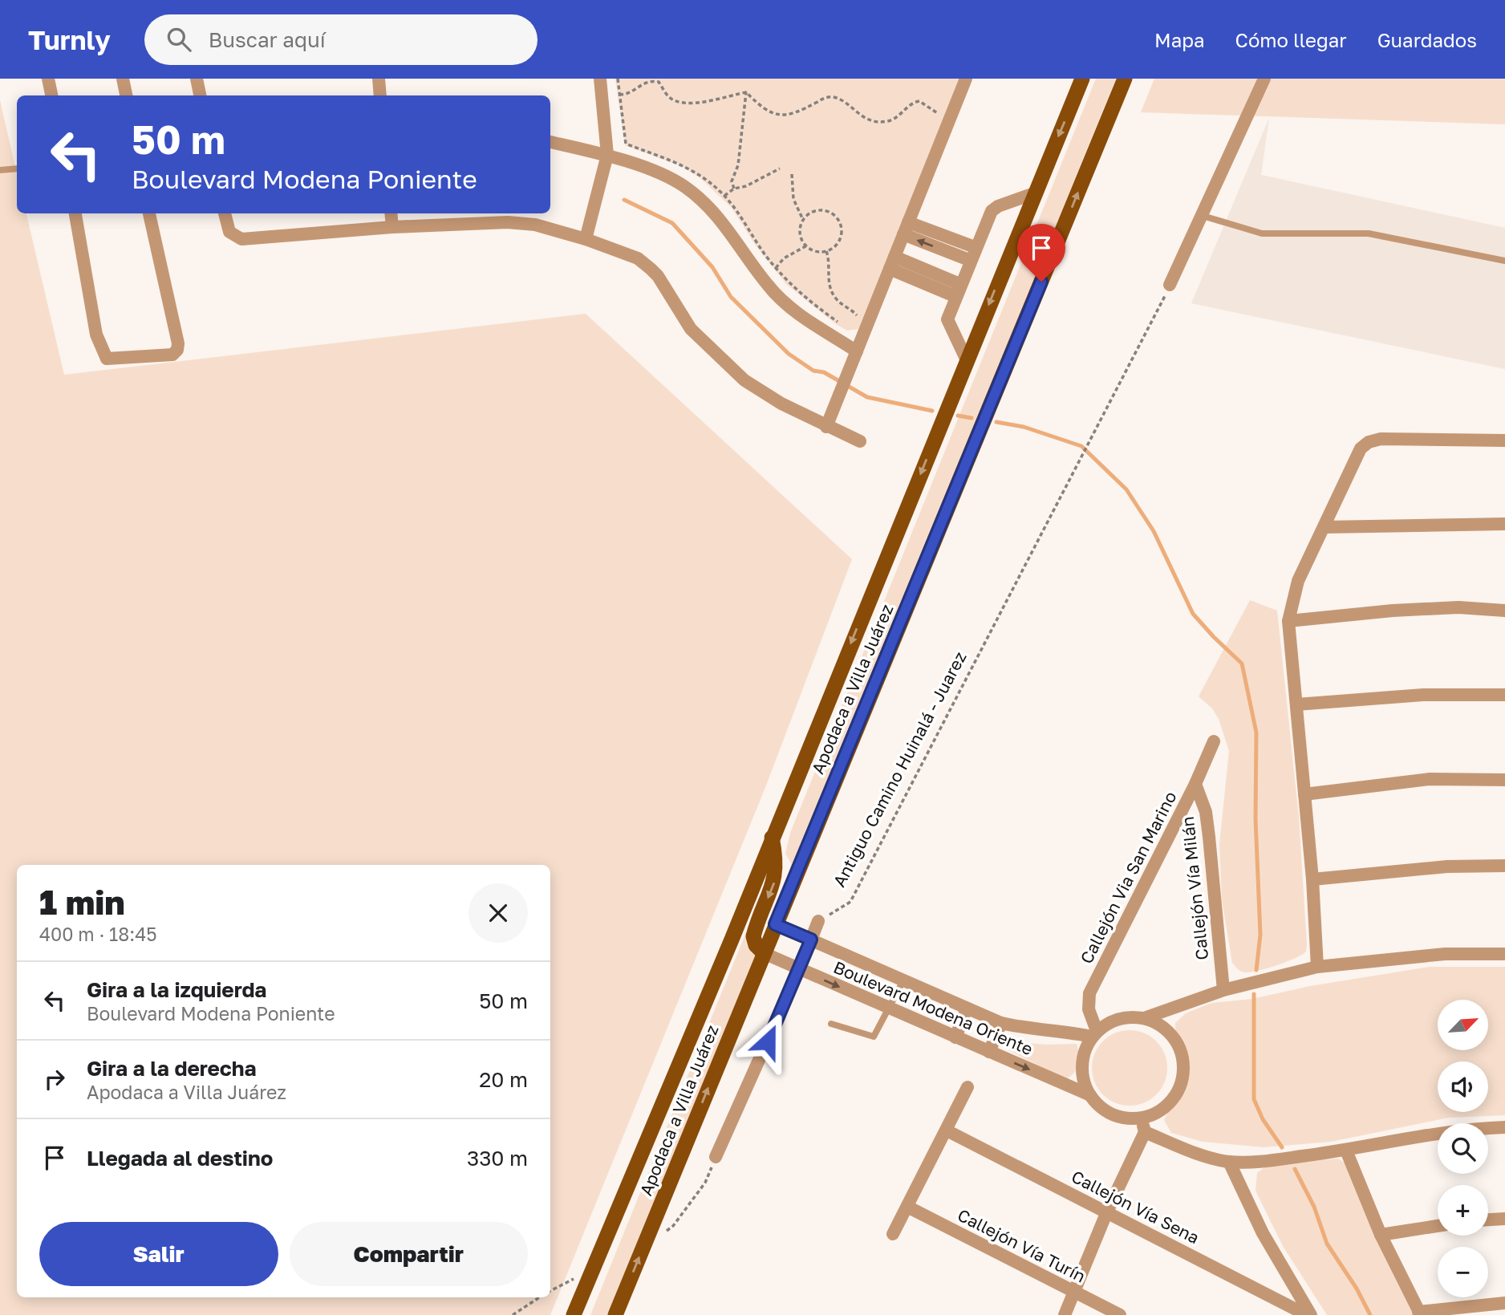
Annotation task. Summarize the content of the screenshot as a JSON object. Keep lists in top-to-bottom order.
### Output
{
  "streets": {
    "main road": ["Apodaca a Villa Juárez"],
    "street": [
      "Callejón Via San Marino",
      "Callejón Vía Milán",
      "Boulevard Modena Oriente",
      "Callejón Vía Sena",
      "Callejón Vía Turín"
    ],
    "path": ["Antiguo Camino Huinalá - Juarez"]
  },
  "crossings": [
    ["Apodaca a Villa Juárez", "Boulevard Modena Oriente"],
    ["Callejón Via San Marino", "Callejón Vía Milán"],
    ["Callejón Via San Marino", "Boulevard Modena Oriente"]
  ],
  "north": "top right",
  "page": {
    "header": "Turnly",
    "search": "Buscar aquí",
    "nav": ["Mapa", "Cómo llegar", "Guardados"],
    "turn": ["50 m", "Boulevard Modena Poniente"],
    "heading": ["1 min", "400 m · 18:45"],
    "list": [
      {
        "name": "Gira a la izquierda",
        "note": "Boulevard Modena Poniente",
        "value": "50 m"
      },
      {
        "name": "Gira a la derecha",
        "note": "Apodaca a Villa Juárez",
        "value": "20 m"
      },
      {
        "name": "Llegada al destino",
        "value": "330 m"
      }
    ],
    "map_buttons": ["+", "−"],
    "buttons": ["Salir", "Compartir"]
  }
}
